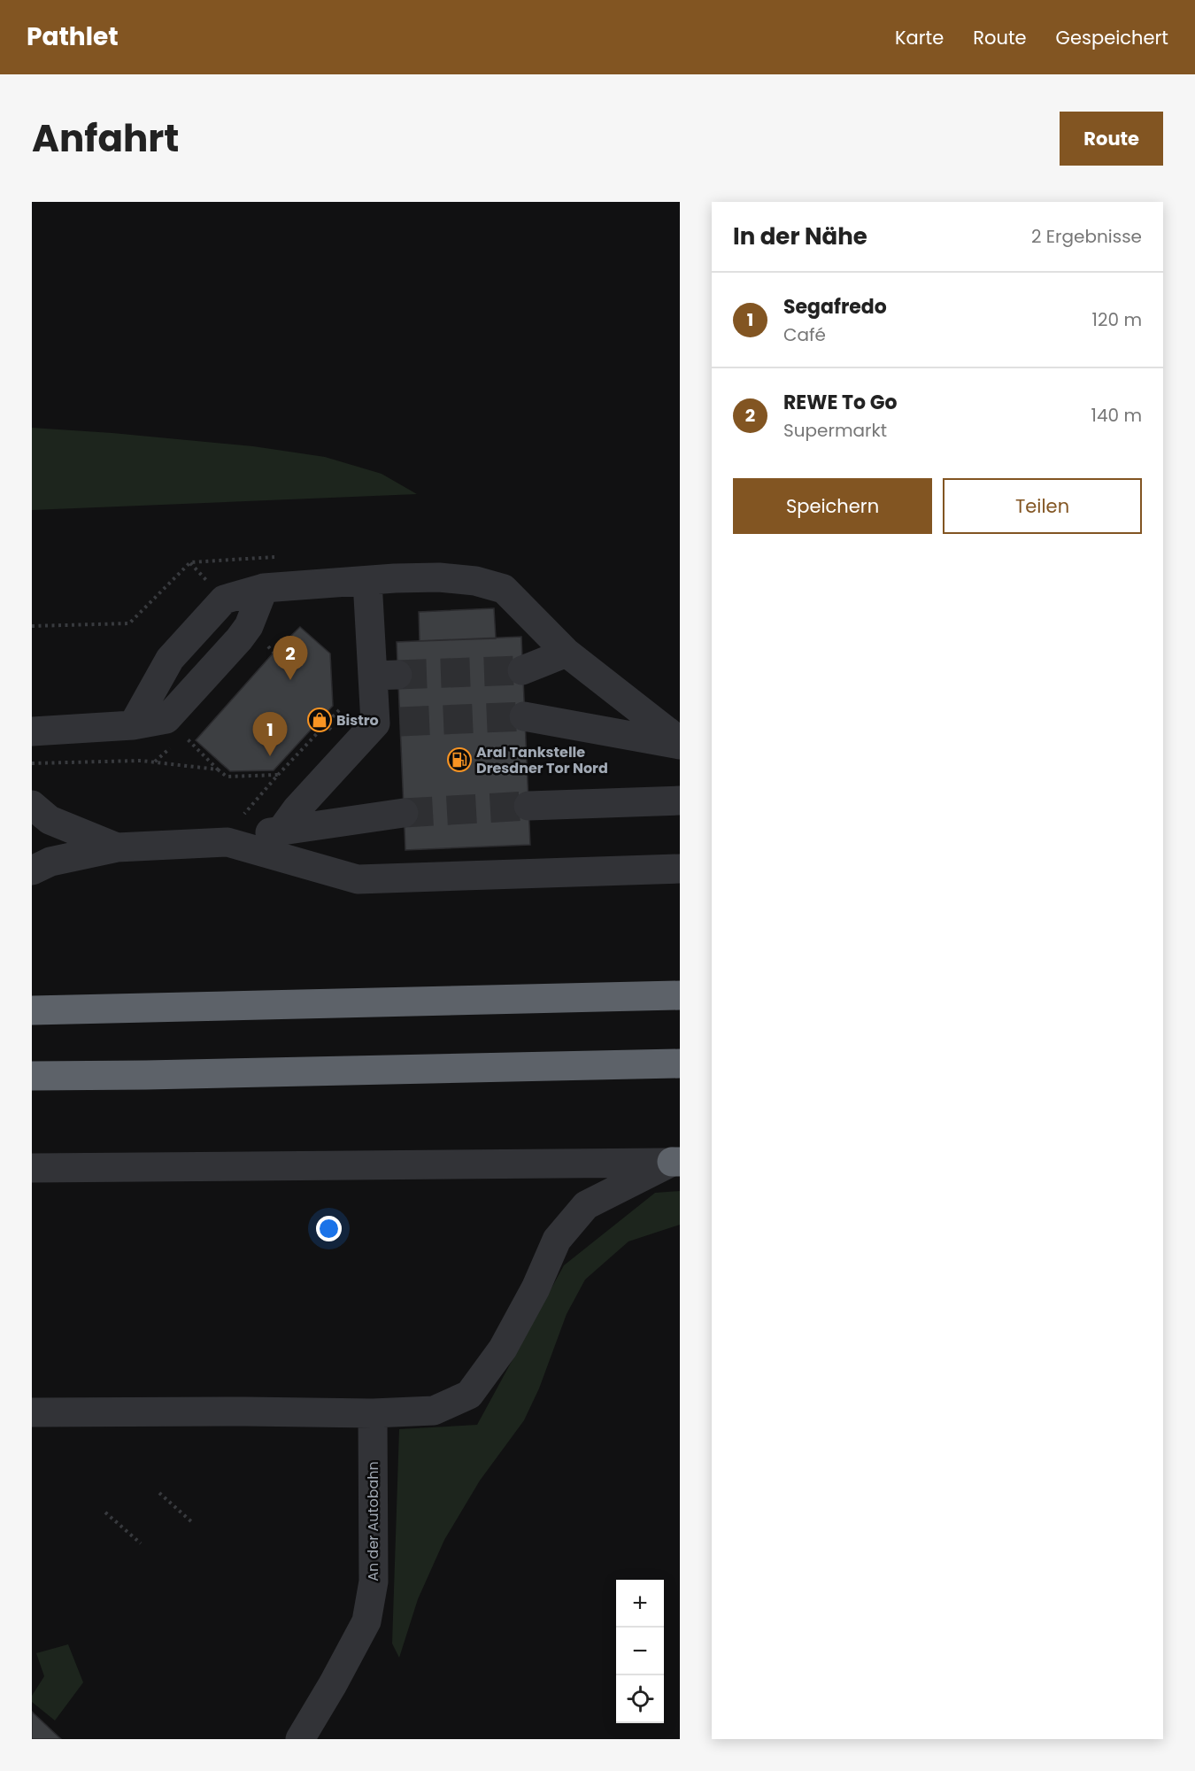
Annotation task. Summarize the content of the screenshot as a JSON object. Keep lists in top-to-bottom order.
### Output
{
  "streets": {
    "lane": ["An der Autobahn"]
  },
  "places": {
    "shop": ["Bistro"],
    "fuel station": ["Aral Tankstelle Dresdner Tor Nord"]
  },
  "page": {
    "header": "Pathlet",
    "nav": ["Karte", "Route", "Gespeichert"],
    "title": "Anfahrt",
    "buttons": [
      "Route",
      ["Speichern", "Teilen"]
    ],
    "heading": ["In der Nähe", "2 Ergebnisse"],
    "list": [
      {
        "mark": "1",
        "name": "Segafredo",
        "note": "Café",
        "value": "120 m"
      },
      {
        "mark": "2",
        "name": "REWE To Go",
        "note": "Supermarkt",
        "value": "140 m"
      }
    ],
    "pins": ["2", "1"],
    "map_buttons": ["+", "−"]
  }
}
